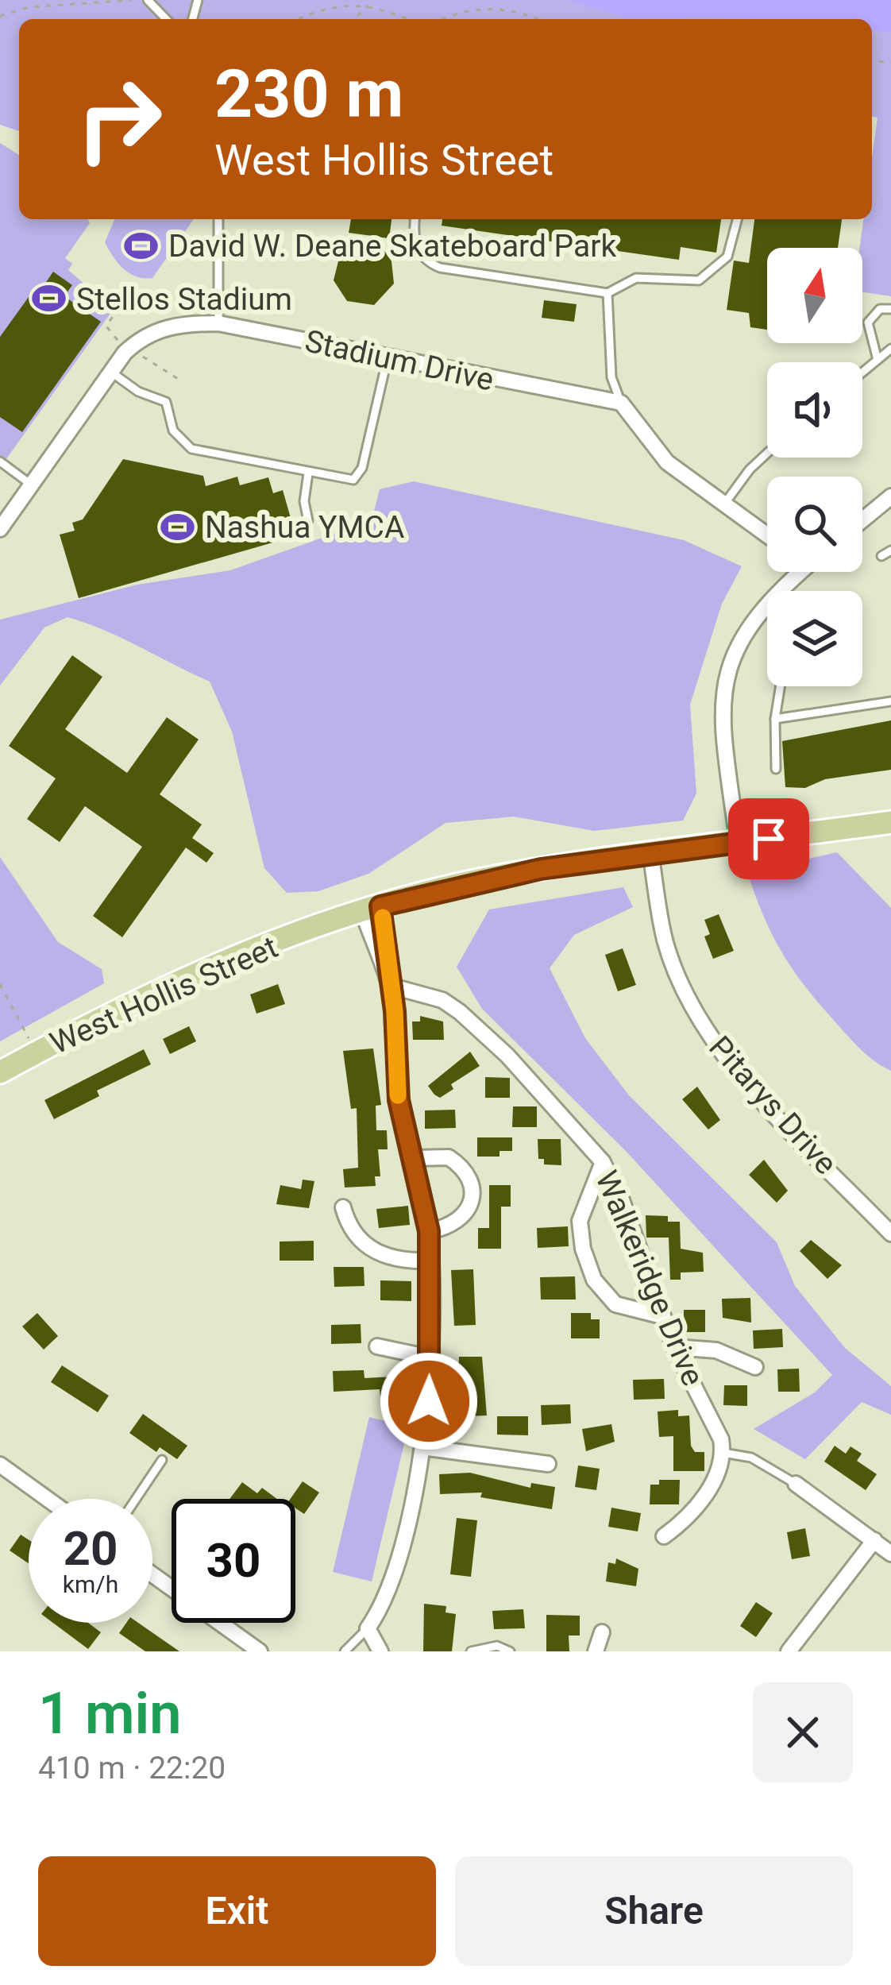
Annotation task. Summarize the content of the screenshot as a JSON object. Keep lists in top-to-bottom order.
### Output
{
  "streets": {
    "main road": ["West Hollis Street"],
    "street": ["Stadium Drive", "Pitarys Drive", "Walkeridge Drive"]
  },
  "crossings": [
    ["West Hollis Street", "Pitarys Drive"]
  ],
  "places": {
    "sports": ["David W. Deane Skateboard Park", "Stellos Stadium", "Nashua YMCA"]
  },
  "north": "top",
  "page": {
    "turn": ["230 m", "West Hollis Street"],
    "speed": "20 km/h",
    "limit": "30",
    "heading": ["1 min", "410 m · 22:20"],
    "buttons": ["Exit", "Share"]
  }
}
